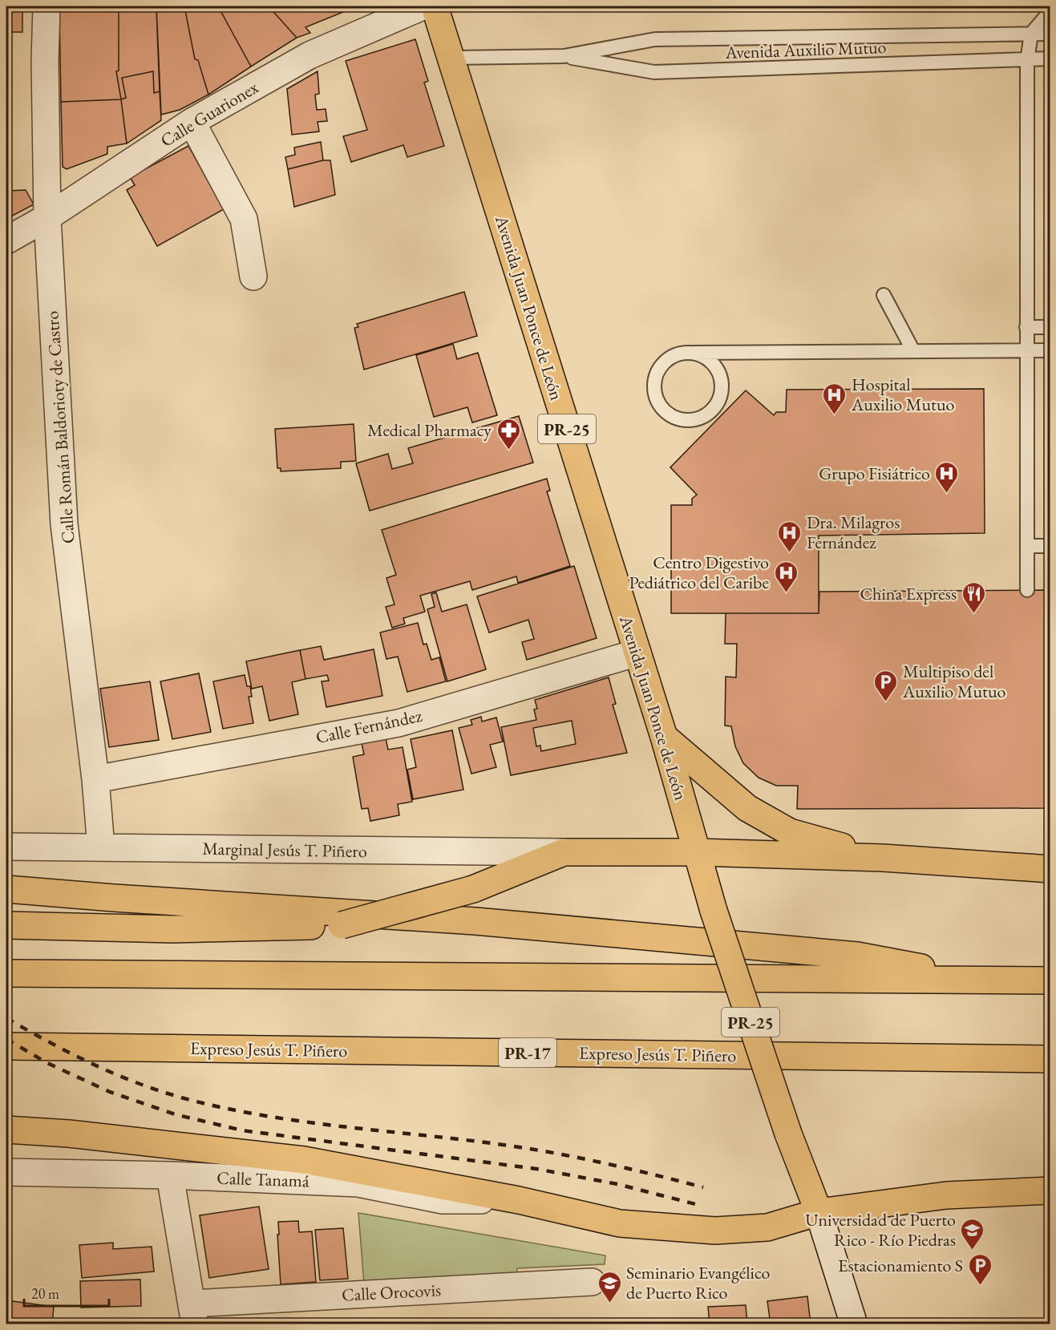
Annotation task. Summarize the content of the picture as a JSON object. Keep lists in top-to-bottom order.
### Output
{
  "streets": {
    "main road": [
      "Avenida Juan Ponce de León",
      "PR-25",
      "Expreso Jesús T. Piñero",
      "PR-17"
    ],
    "street": [
      "Calle Guarionex",
      "Calle Román Baldorioty de Castro",
      "Calle Fernández",
      "Marginal Jesús T. Piñero",
      "Calle Tanamá",
      "Calle Orocovis"
    ],
    "lane": ["Avenida Auxilio Mutuo"]
  },
  "crossings": [
    ["Avenida Auxilio Mutuo", "Avenida Juan Ponce de León"],
    ["Calle Guarionex", "Calle Román Baldorioty de Castro"],
    ["Avenida Juan Ponce de León", "Calle Fernández"],
    ["Calle Román Baldorioty de Castro", "Calle Fernández"],
    ["Calle Román Baldorioty de Castro", "Marginal Jesús T. Piñero"]
  ],
  "places": {
    "hospital": [
      "Hospital Auxilio Mutuo",
      "Grupo Fisiátrico",
      "Dra. Milagros Fernández",
      "Centro Digestivo Pediátrico del Caribe"
    ],
    "pharmacy": ["Medical Pharmacy"],
    "restaurant": ["China Express"],
    "parking": ["Multipiso del Auxilio Mutuo", "Estacionamiento S"],
    "school or university": ["Universidad de Puerto Rico - Río Piedras", "Seminario Evangélico de Puerto Rico"]
  },
  "scale_bar": "20 m"
}
